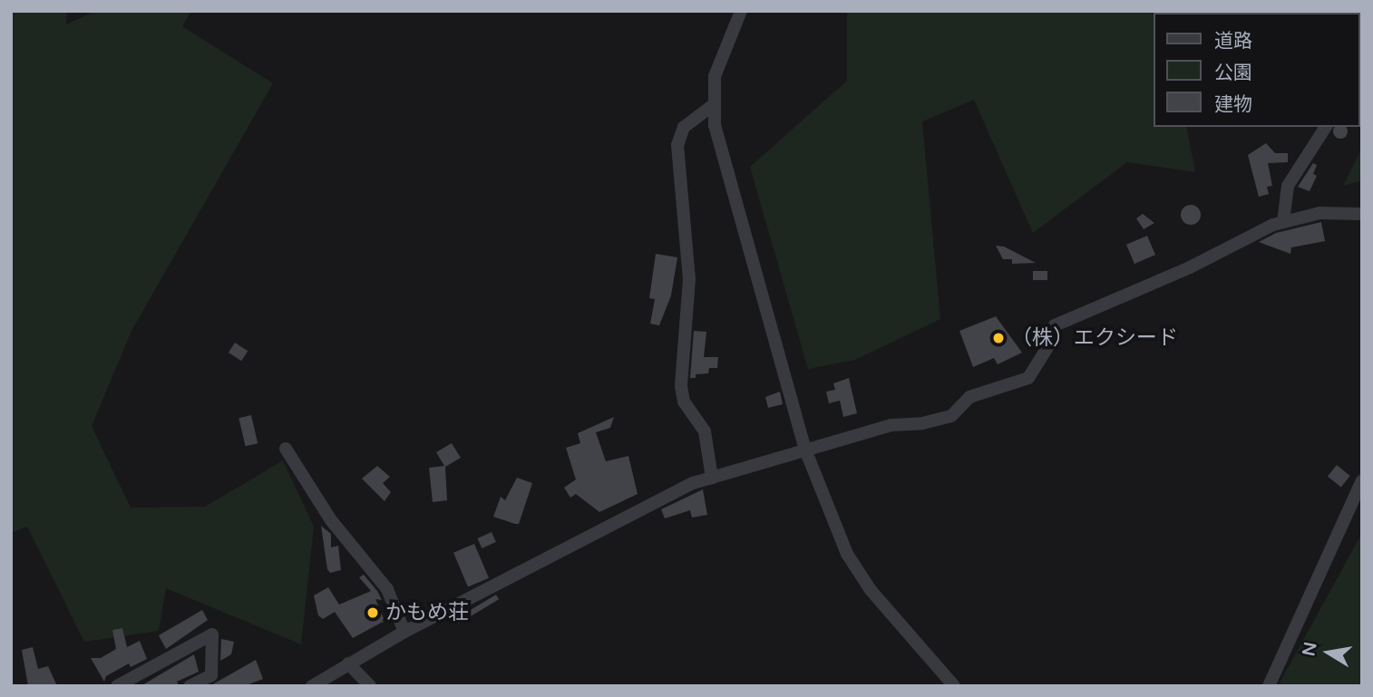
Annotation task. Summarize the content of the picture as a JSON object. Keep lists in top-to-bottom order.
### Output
{
  "places": ["（株）エクシード", "かもめ荘"],
  "legend": ["道路", "公園", "建物"],
  "north": "left"
}
